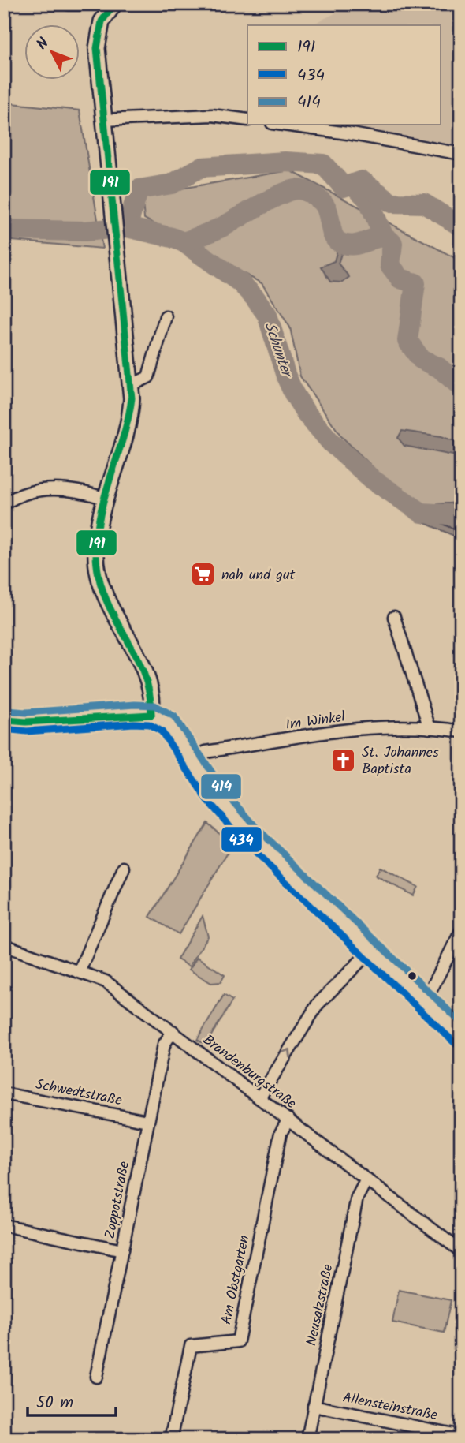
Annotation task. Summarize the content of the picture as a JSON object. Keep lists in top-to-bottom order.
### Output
{
  "streets": {
    "street": [
      "Im Winkel",
      "Brandenburgstraße",
      "Schwedtstraße",
      "Zoppotstraße",
      "Am Obstgarten",
      "Neusalzstraße",
      "Allensteinstraße"
    ]
  },
  "crossings": [
    ["Brandenburgstraße", "Zoppotstraße"],
    ["Brandenburgstraße", "Am Obstgarten"],
    ["Brandenburgstraße", "Neusalzstraße"],
    ["Schwedtstraße", "Zoppotstraße"],
    ["Neusalzstraße", "Allensteinstraße"]
  ],
  "water": ["Schunter"],
  "places": {
    "supermarket": ["nah und gut"],
    "church": ["St. Johannes Baptista"]
  },
  "lines": ["transit line 191", "transit line 414", "transit line 434"],
  "legend": ["191", "434", "414"],
  "scale_bar": "50 m",
  "north": "top left"
}
